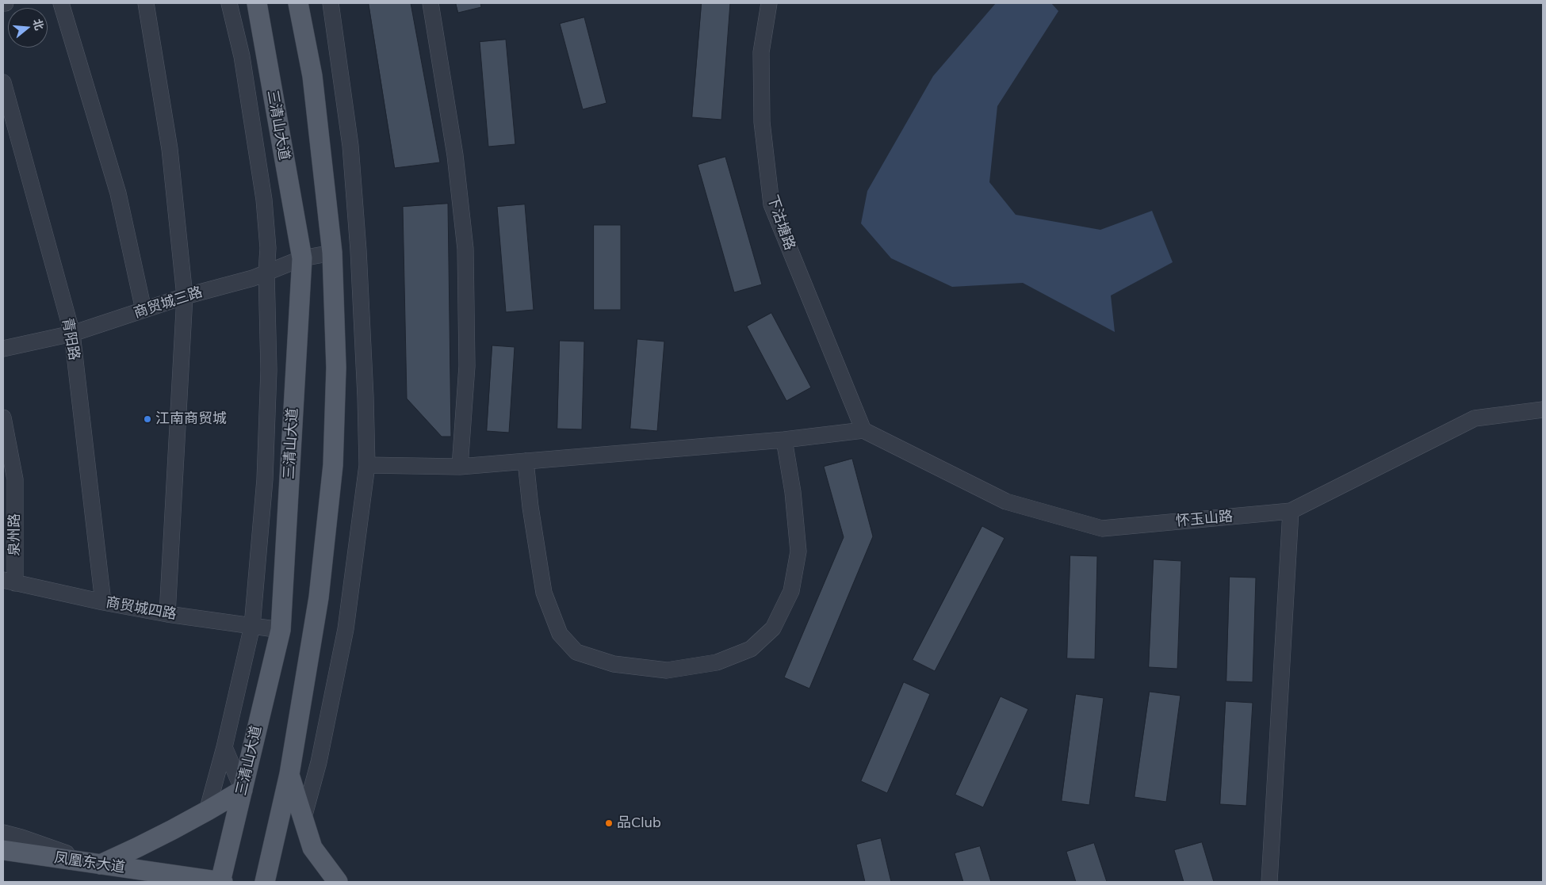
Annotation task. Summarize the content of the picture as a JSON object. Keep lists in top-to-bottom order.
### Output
{
  "streets": {
    "main road": ["三清山大道", "凤凰东大道"],
    "street": [
      "下沽塘路",
      "商贸城三路",
      "青阳路",
      "怀玉山路",
      "泉州路",
      "商贸城四路"
    ]
  },
  "crossings": [
    ["三清山大道", "商贸城三路"],
    ["三清山大道", "商贸城四路"],
    ["三清山大道", "凤凰东大道"],
    ["下沽塘路", "怀玉山路"],
    ["商贸城三路", "青阳路"],
    ["青阳路", "商贸城四路"],
    ["泉州路", "商贸城四路"]
  ],
  "places": ["江南商贸城", "品Club"],
  "north": "right"
}
